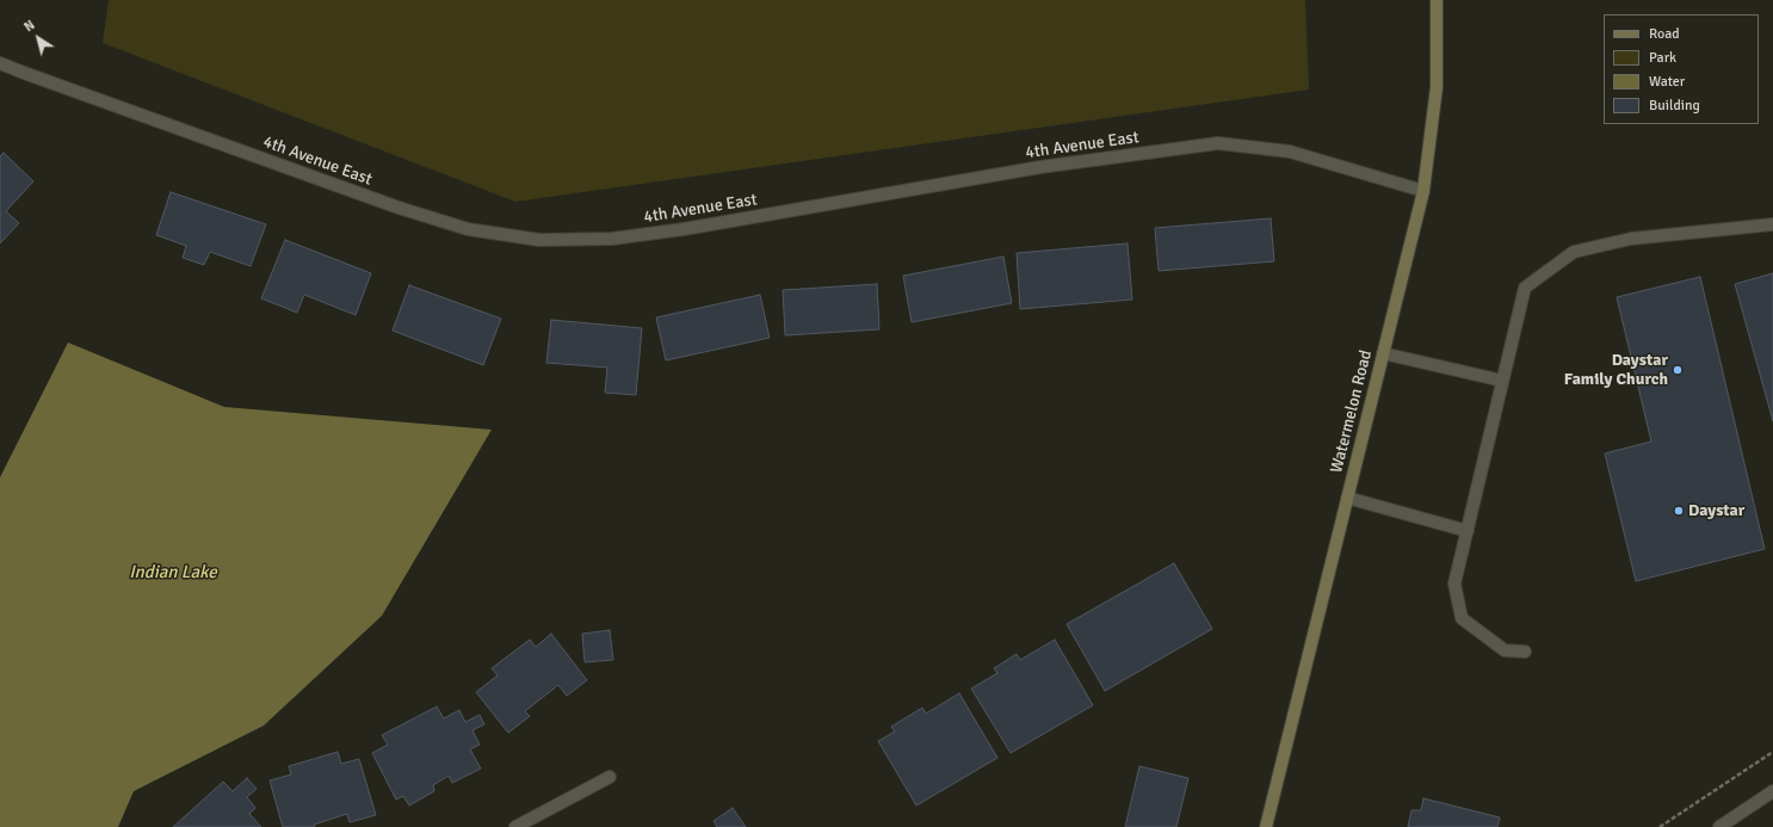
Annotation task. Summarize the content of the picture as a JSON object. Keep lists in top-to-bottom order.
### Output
{
  "streets": {
    "main road": ["Watermelon Road"],
    "street": ["4th Avenue East"]
  },
  "crossings": [
    ["4th Avenue East", "Watermelon Road"]
  ],
  "water": ["Indian Lake"],
  "places": ["Daystar Family Church", "Daystar"],
  "legend": [
    "Road",
    "Park",
    "Water",
    "Building"
  ],
  "north": "top left"
}
